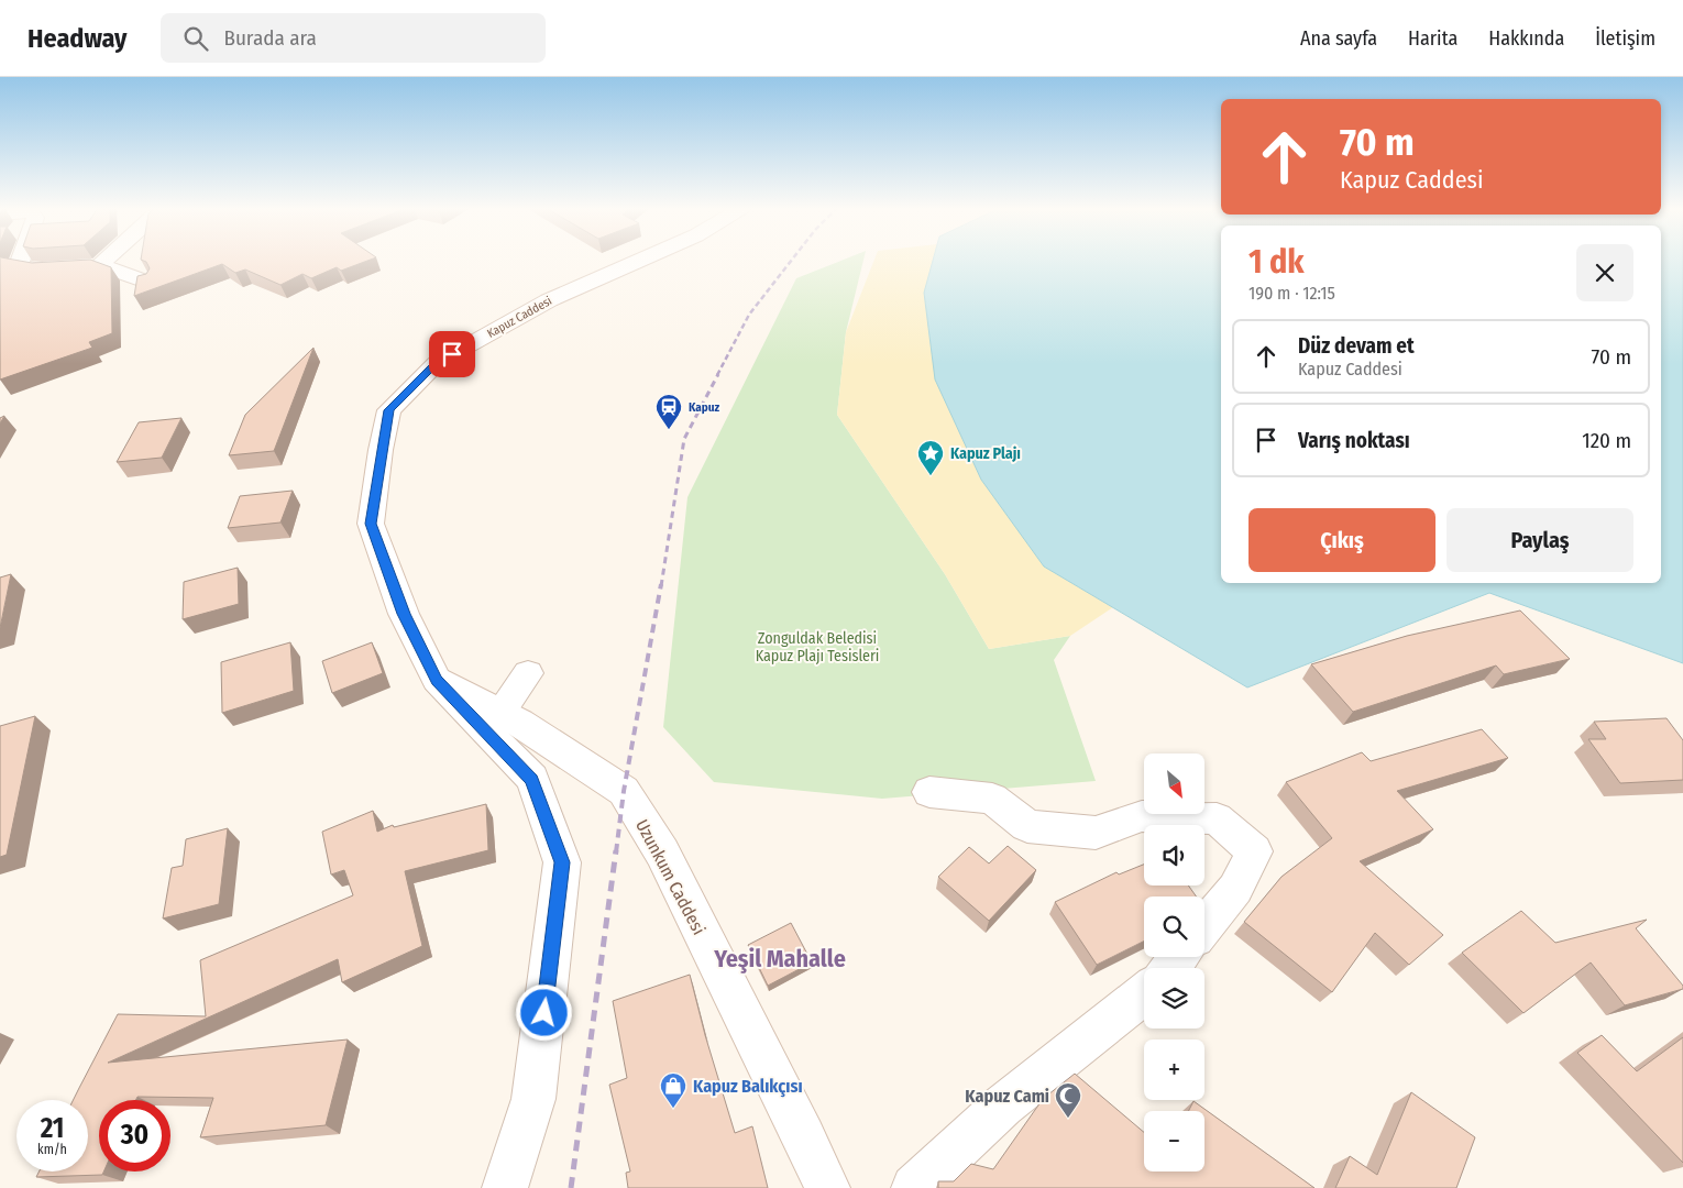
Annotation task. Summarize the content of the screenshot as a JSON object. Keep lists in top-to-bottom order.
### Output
{
  "streets": {
    "street": ["Kapuz Caddesi", "Uzunkum Caddesi"]
  },
  "crossings": [
    ["Kapuz Caddesi", "Uzunkum Caddesi"]
  ],
  "districts": ["Yeşil Mahalle"],
  "parks": ["Zonguldak Beledisi Kapuz Plajı Tesisleri"],
  "places": {
    "station": ["Kapuz"],
    "place": ["Kapuz Plajı"],
    "shop": ["Kapuz Balıkçısı"],
    "mosque": ["Kapuz Cami"]
  },
  "north": "bottom right",
  "page": {
    "header": "Headway",
    "search": "Burada ara",
    "nav": [
      "Ana sayfa",
      "Harita",
      "Hakkında",
      "İletişim"
    ],
    "turn": ["70 m", "Kapuz Caddesi"],
    "heading": ["1 dk", "190 m · 12:15"],
    "list": [
      {
        "name": "Düz devam et",
        "note": "Kapuz Caddesi",
        "value": "70 m"
      },
      {
        "name": "Varış noktası",
        "value": "120 m"
      }
    ],
    "buttons": ["Çıkış", "Paylaş"],
    "map_buttons": ["+", "−"],
    "speed": "21 km/h",
    "limit": "30"
  }
}
